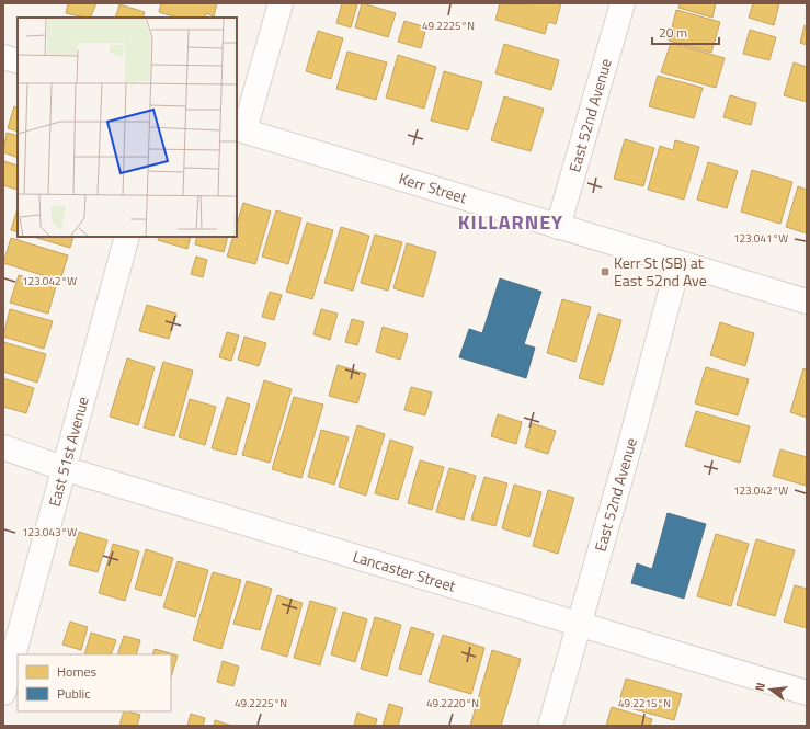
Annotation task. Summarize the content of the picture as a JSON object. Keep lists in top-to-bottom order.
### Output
{
  "streets": {
    "street": [
      "East 52nd Avenue",
      "Kerr Street",
      "East 51st Avenue",
      "Lancaster Street"
    ]
  },
  "crossings": [
    ["East 52nd Avenue", "Kerr Street"],
    ["East 52nd Avenue", "Lancaster Street"],
    ["East 51st Avenue", "Lancaster Street"]
  ],
  "districts": ["KILLARNEY"],
  "places": {
    "transit": ["Kerr St (SB) at East 52nd Ave"]
  },
  "legend": ["Homes", "Public"],
  "scale_bar": "20 m",
  "north": "left",
  "coordinates": [
    "49.2225°N",
    "123.041°W",
    "123.042°W",
    "123.043°W",
    "49.2220°N",
    "49.2215°N"
  ]
}
